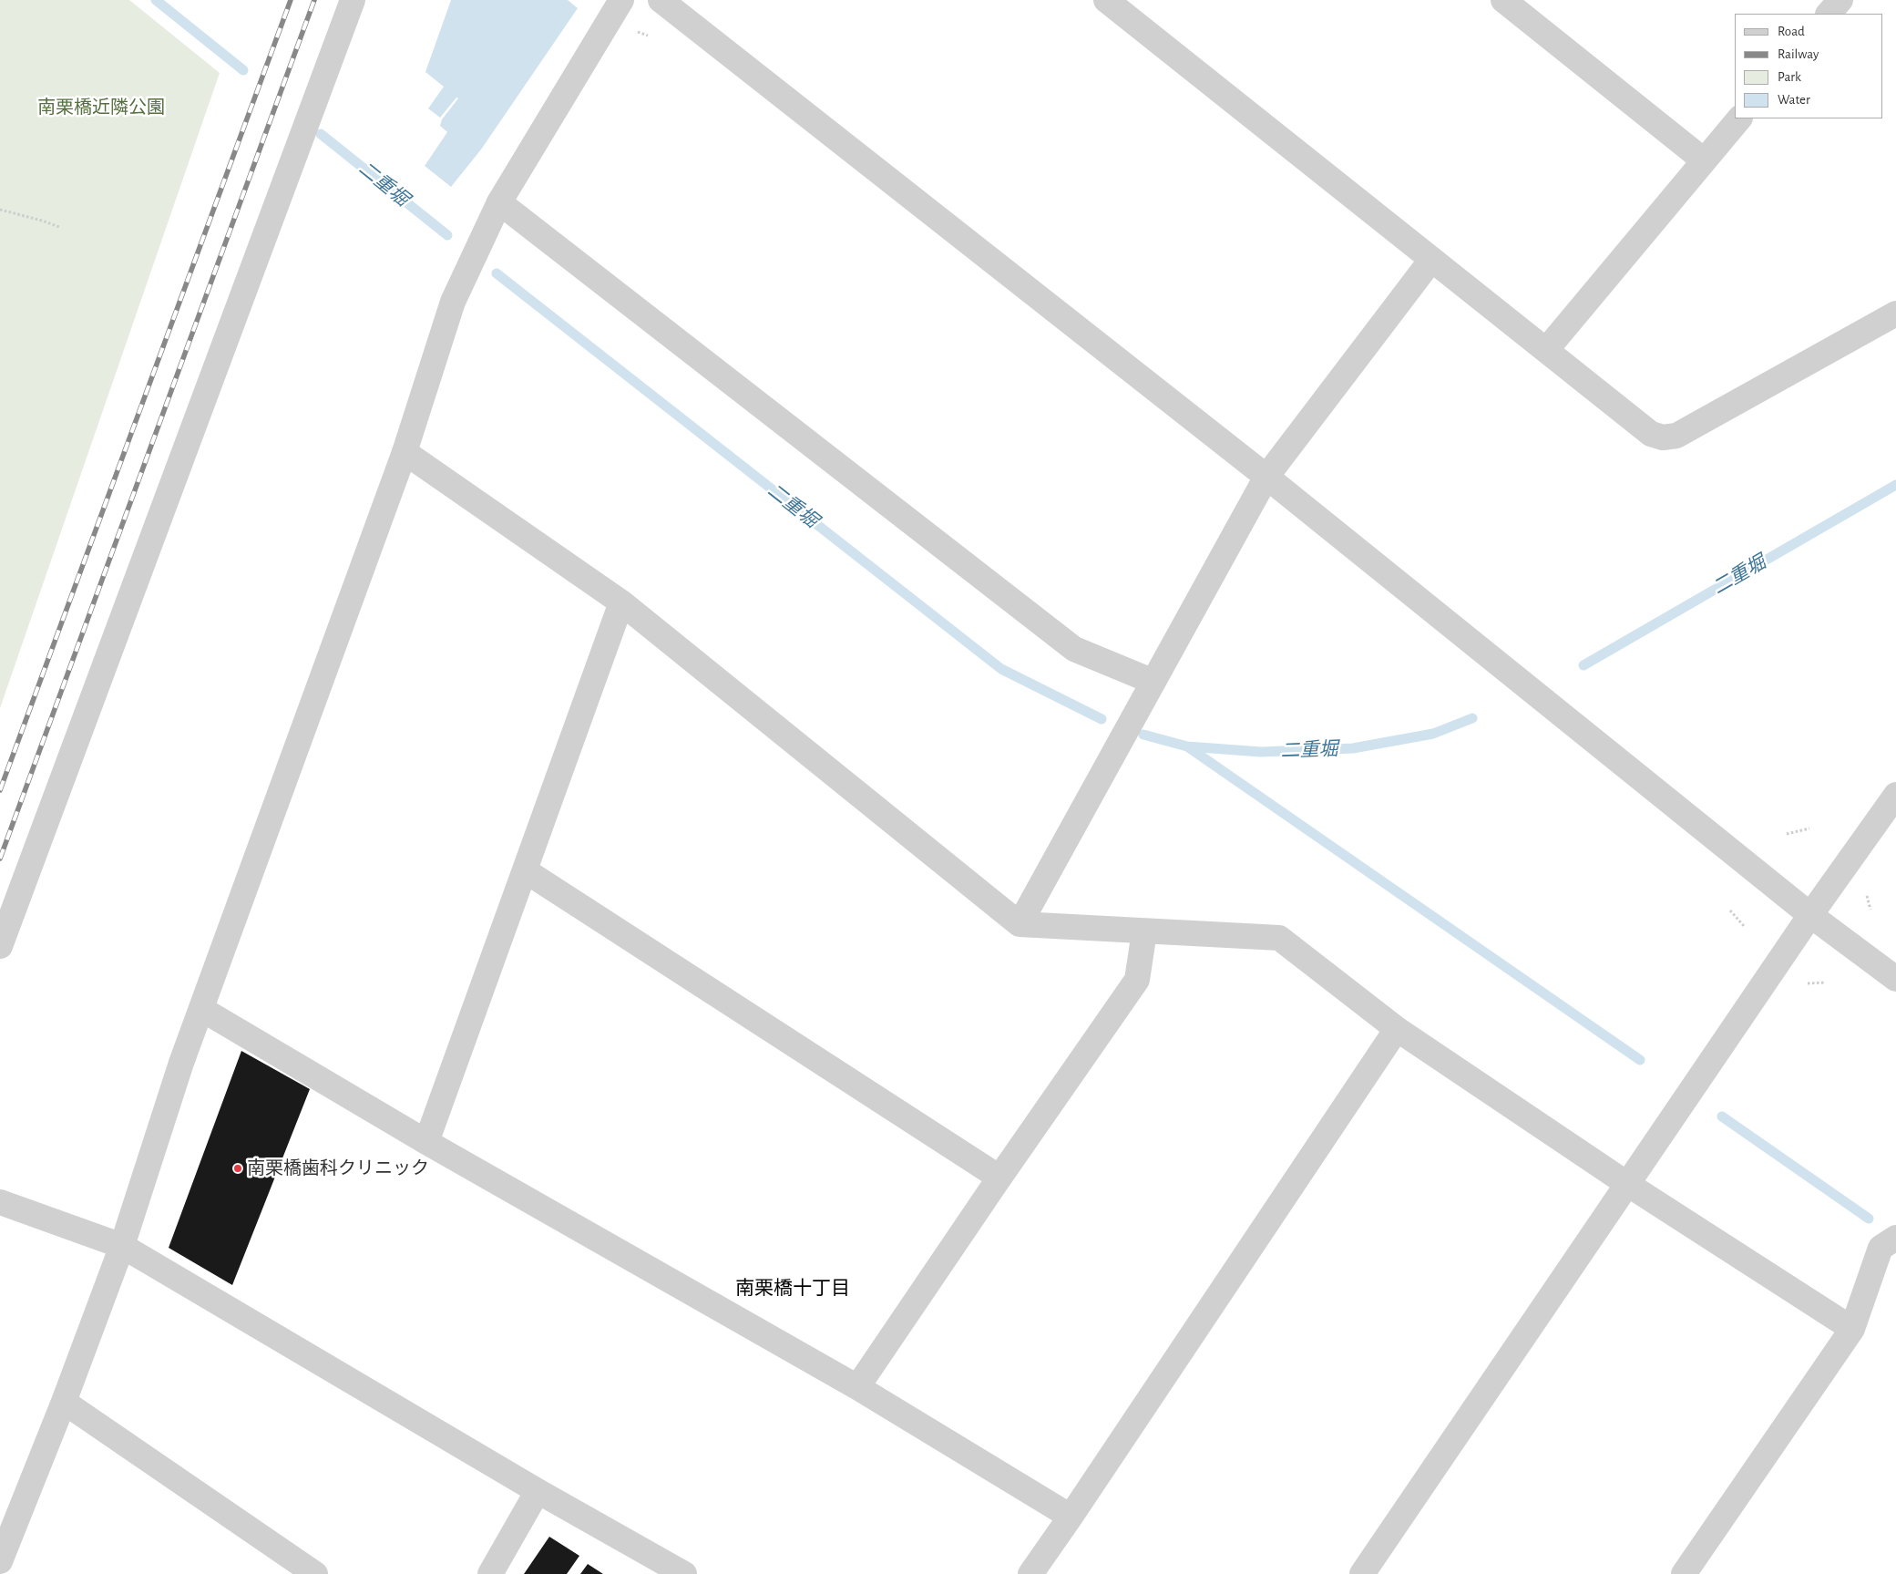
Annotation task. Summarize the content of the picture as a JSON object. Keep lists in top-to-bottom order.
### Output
{
  "districts": ["南栗橋十丁目"],
  "water": ["二重堀"],
  "parks": ["南栗橋近隣公園"],
  "places": ["南栗橋歯科クリニック"],
  "legend": [
    "Road",
    "Railway",
    "Park",
    "Water"
  ]
}
